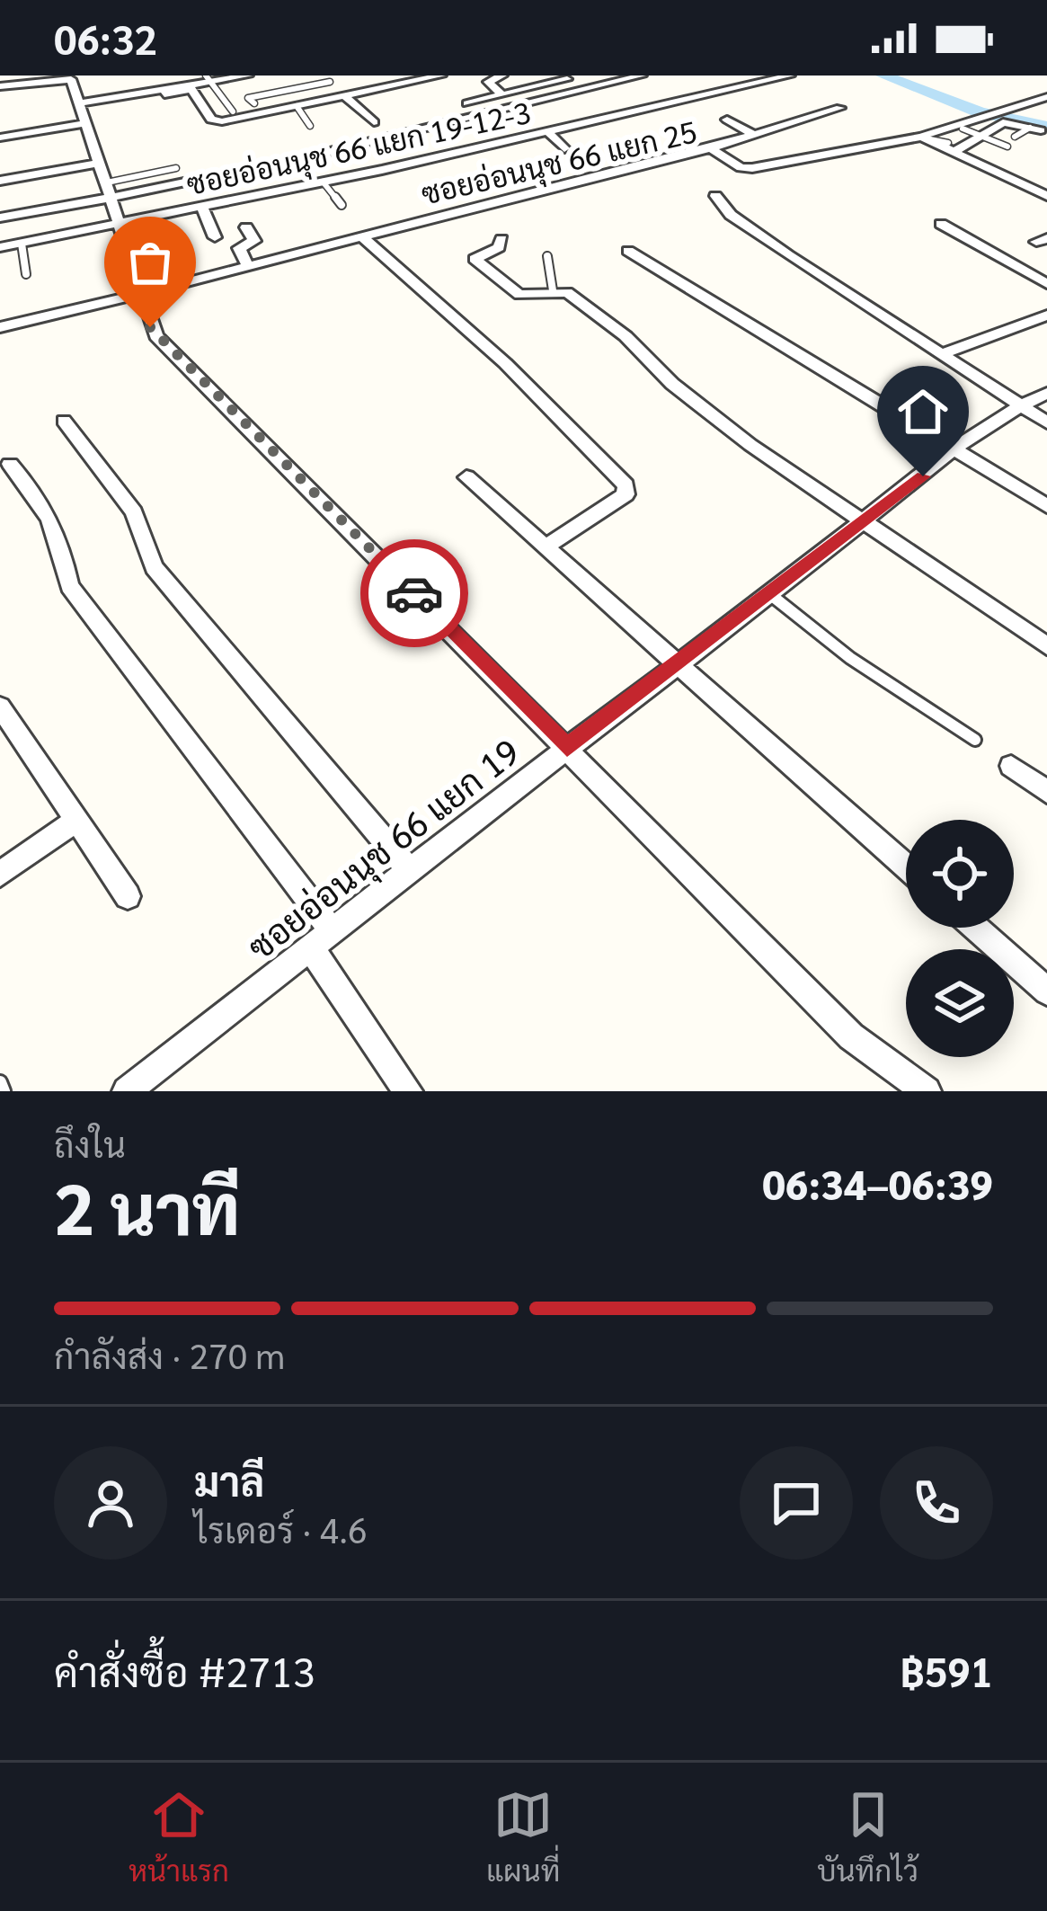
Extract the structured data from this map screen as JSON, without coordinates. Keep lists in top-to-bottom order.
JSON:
{
  "streets": {
    "street": ["ซอยอ่อนนุช 66 แยก 19-12-3", "ซอยอ่อนนุช 66 แยก 25", "ซอยอ่อนนุช 66 แยก 19"]
  },
  "page": {
    "status": "06:32",
    "heading": ["2 นาที", "ถึงใน", "06:34–06:39"],
    "panel": [
      "มาลี",
      "ไรเดอร์ · 4.6",
      "คำสั่งซื้อ #2713",
      "฿591"
    ],
    "bar": "กำลังส่ง · 270 m",
    "tabs": ["หน้าแรก", "แผนที่", "บันทึกไว้"]
  }
}
